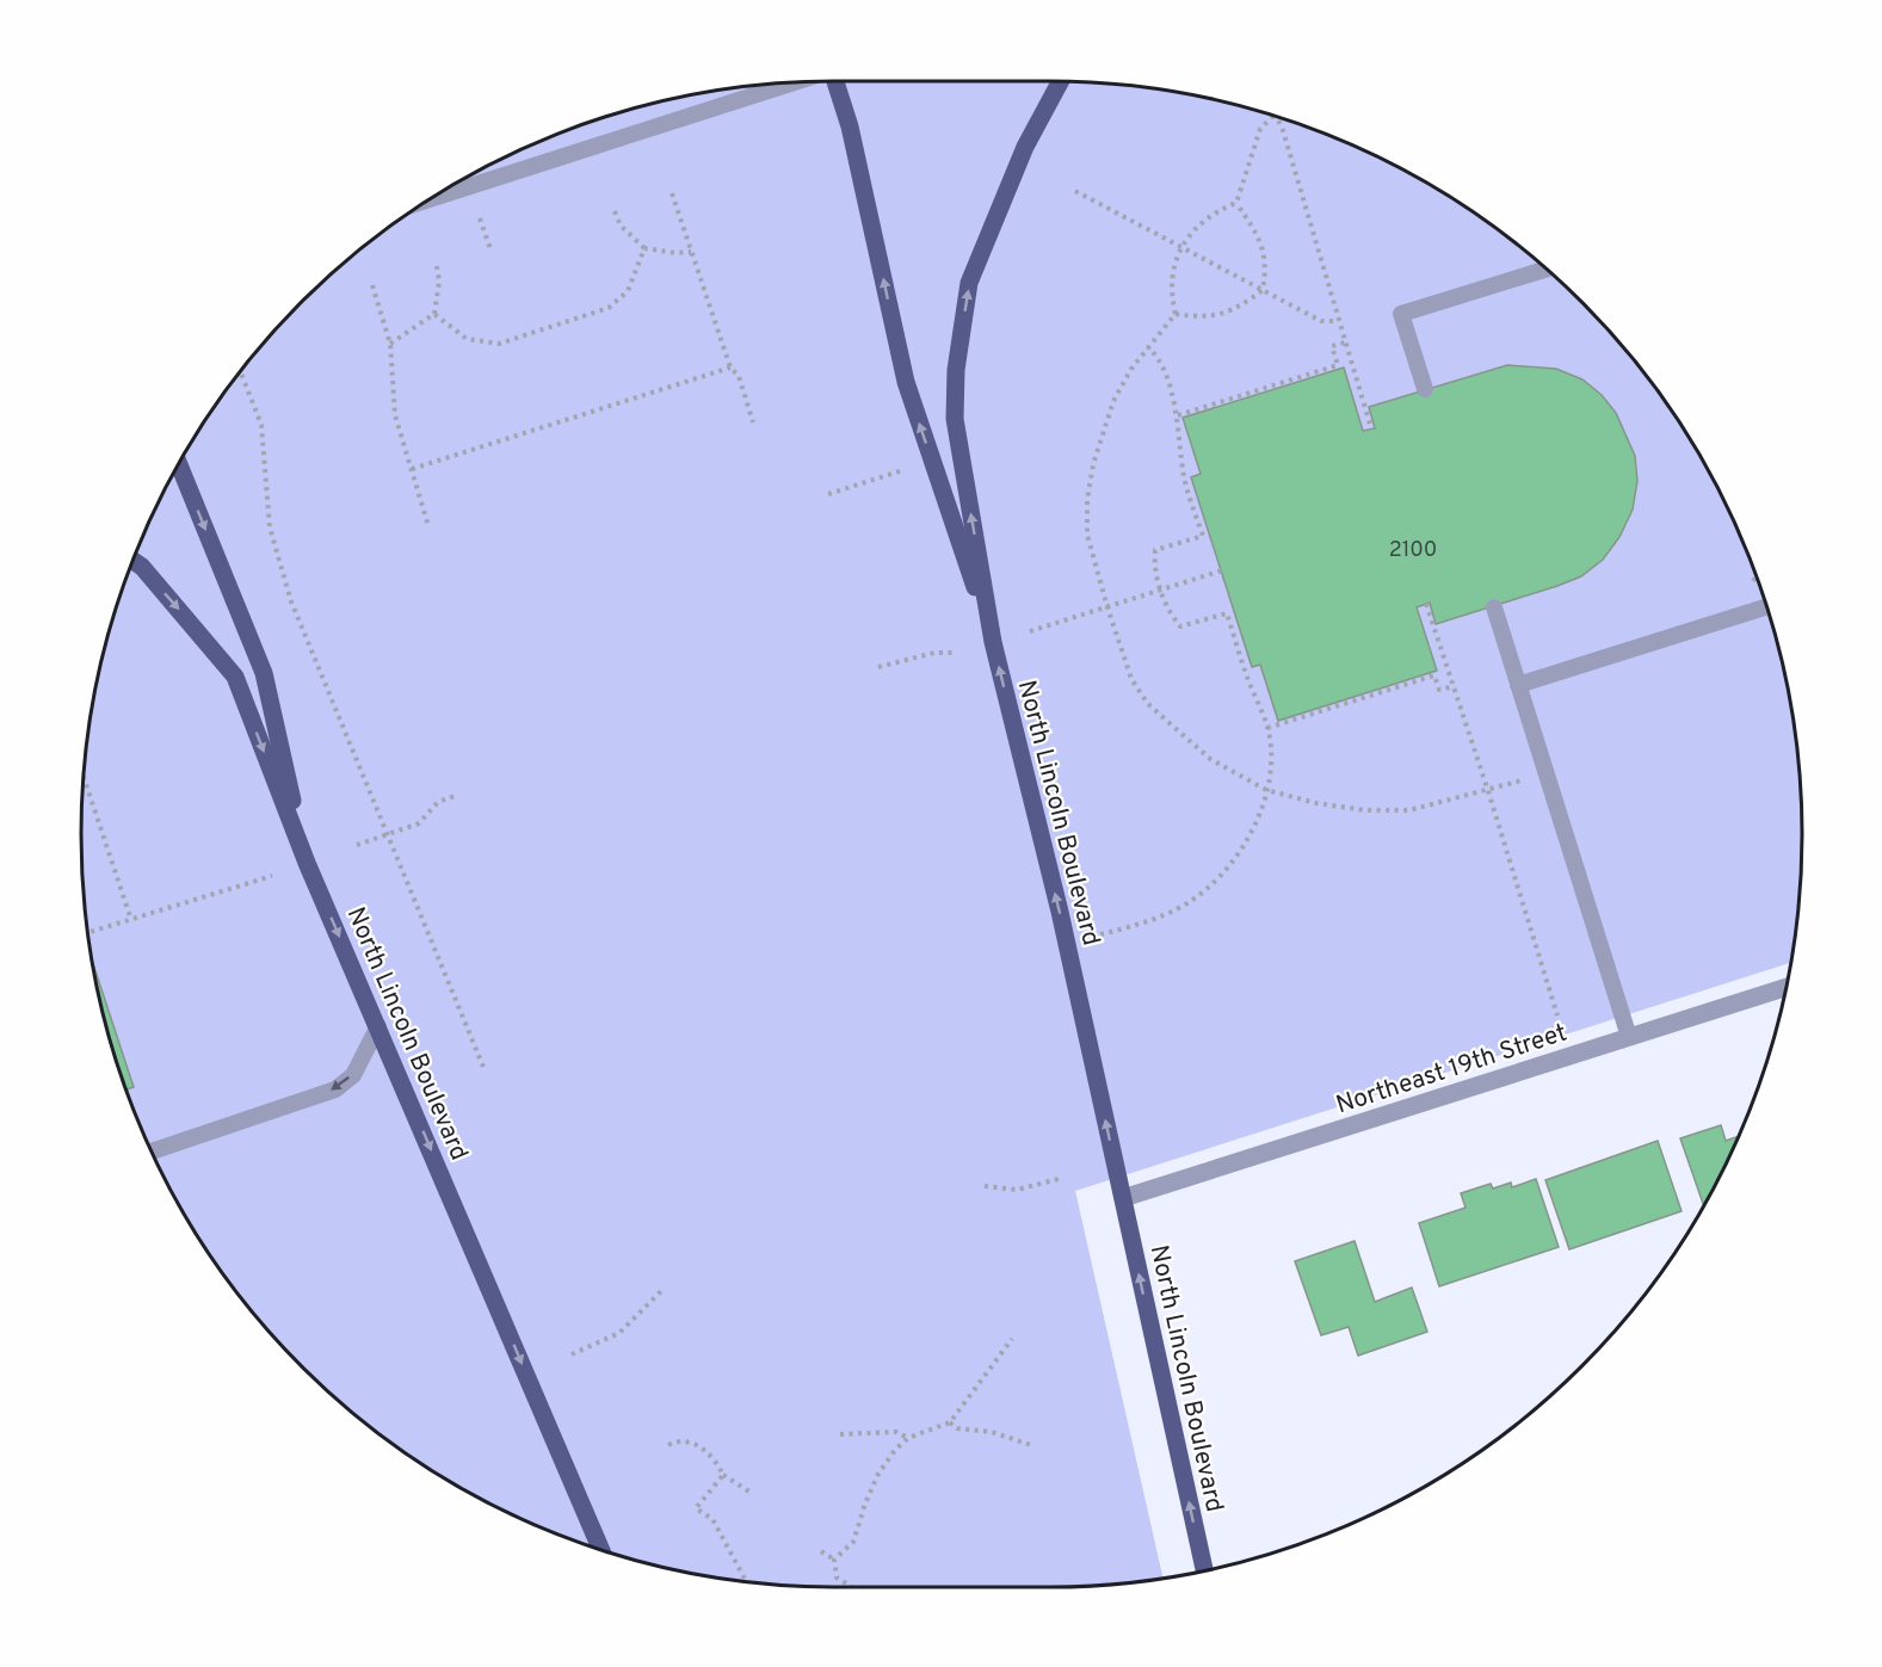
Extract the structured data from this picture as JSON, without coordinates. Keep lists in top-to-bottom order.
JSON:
{
  "streets": {
    "main road": ["North Lincoln Boulevard"],
    "street": ["Northeast 19th Street"]
  },
  "crossings": [
    ["North Lincoln Boulevard", "Northeast 19th Street"]
  ],
  "house_numbers": ["2100"]
}
